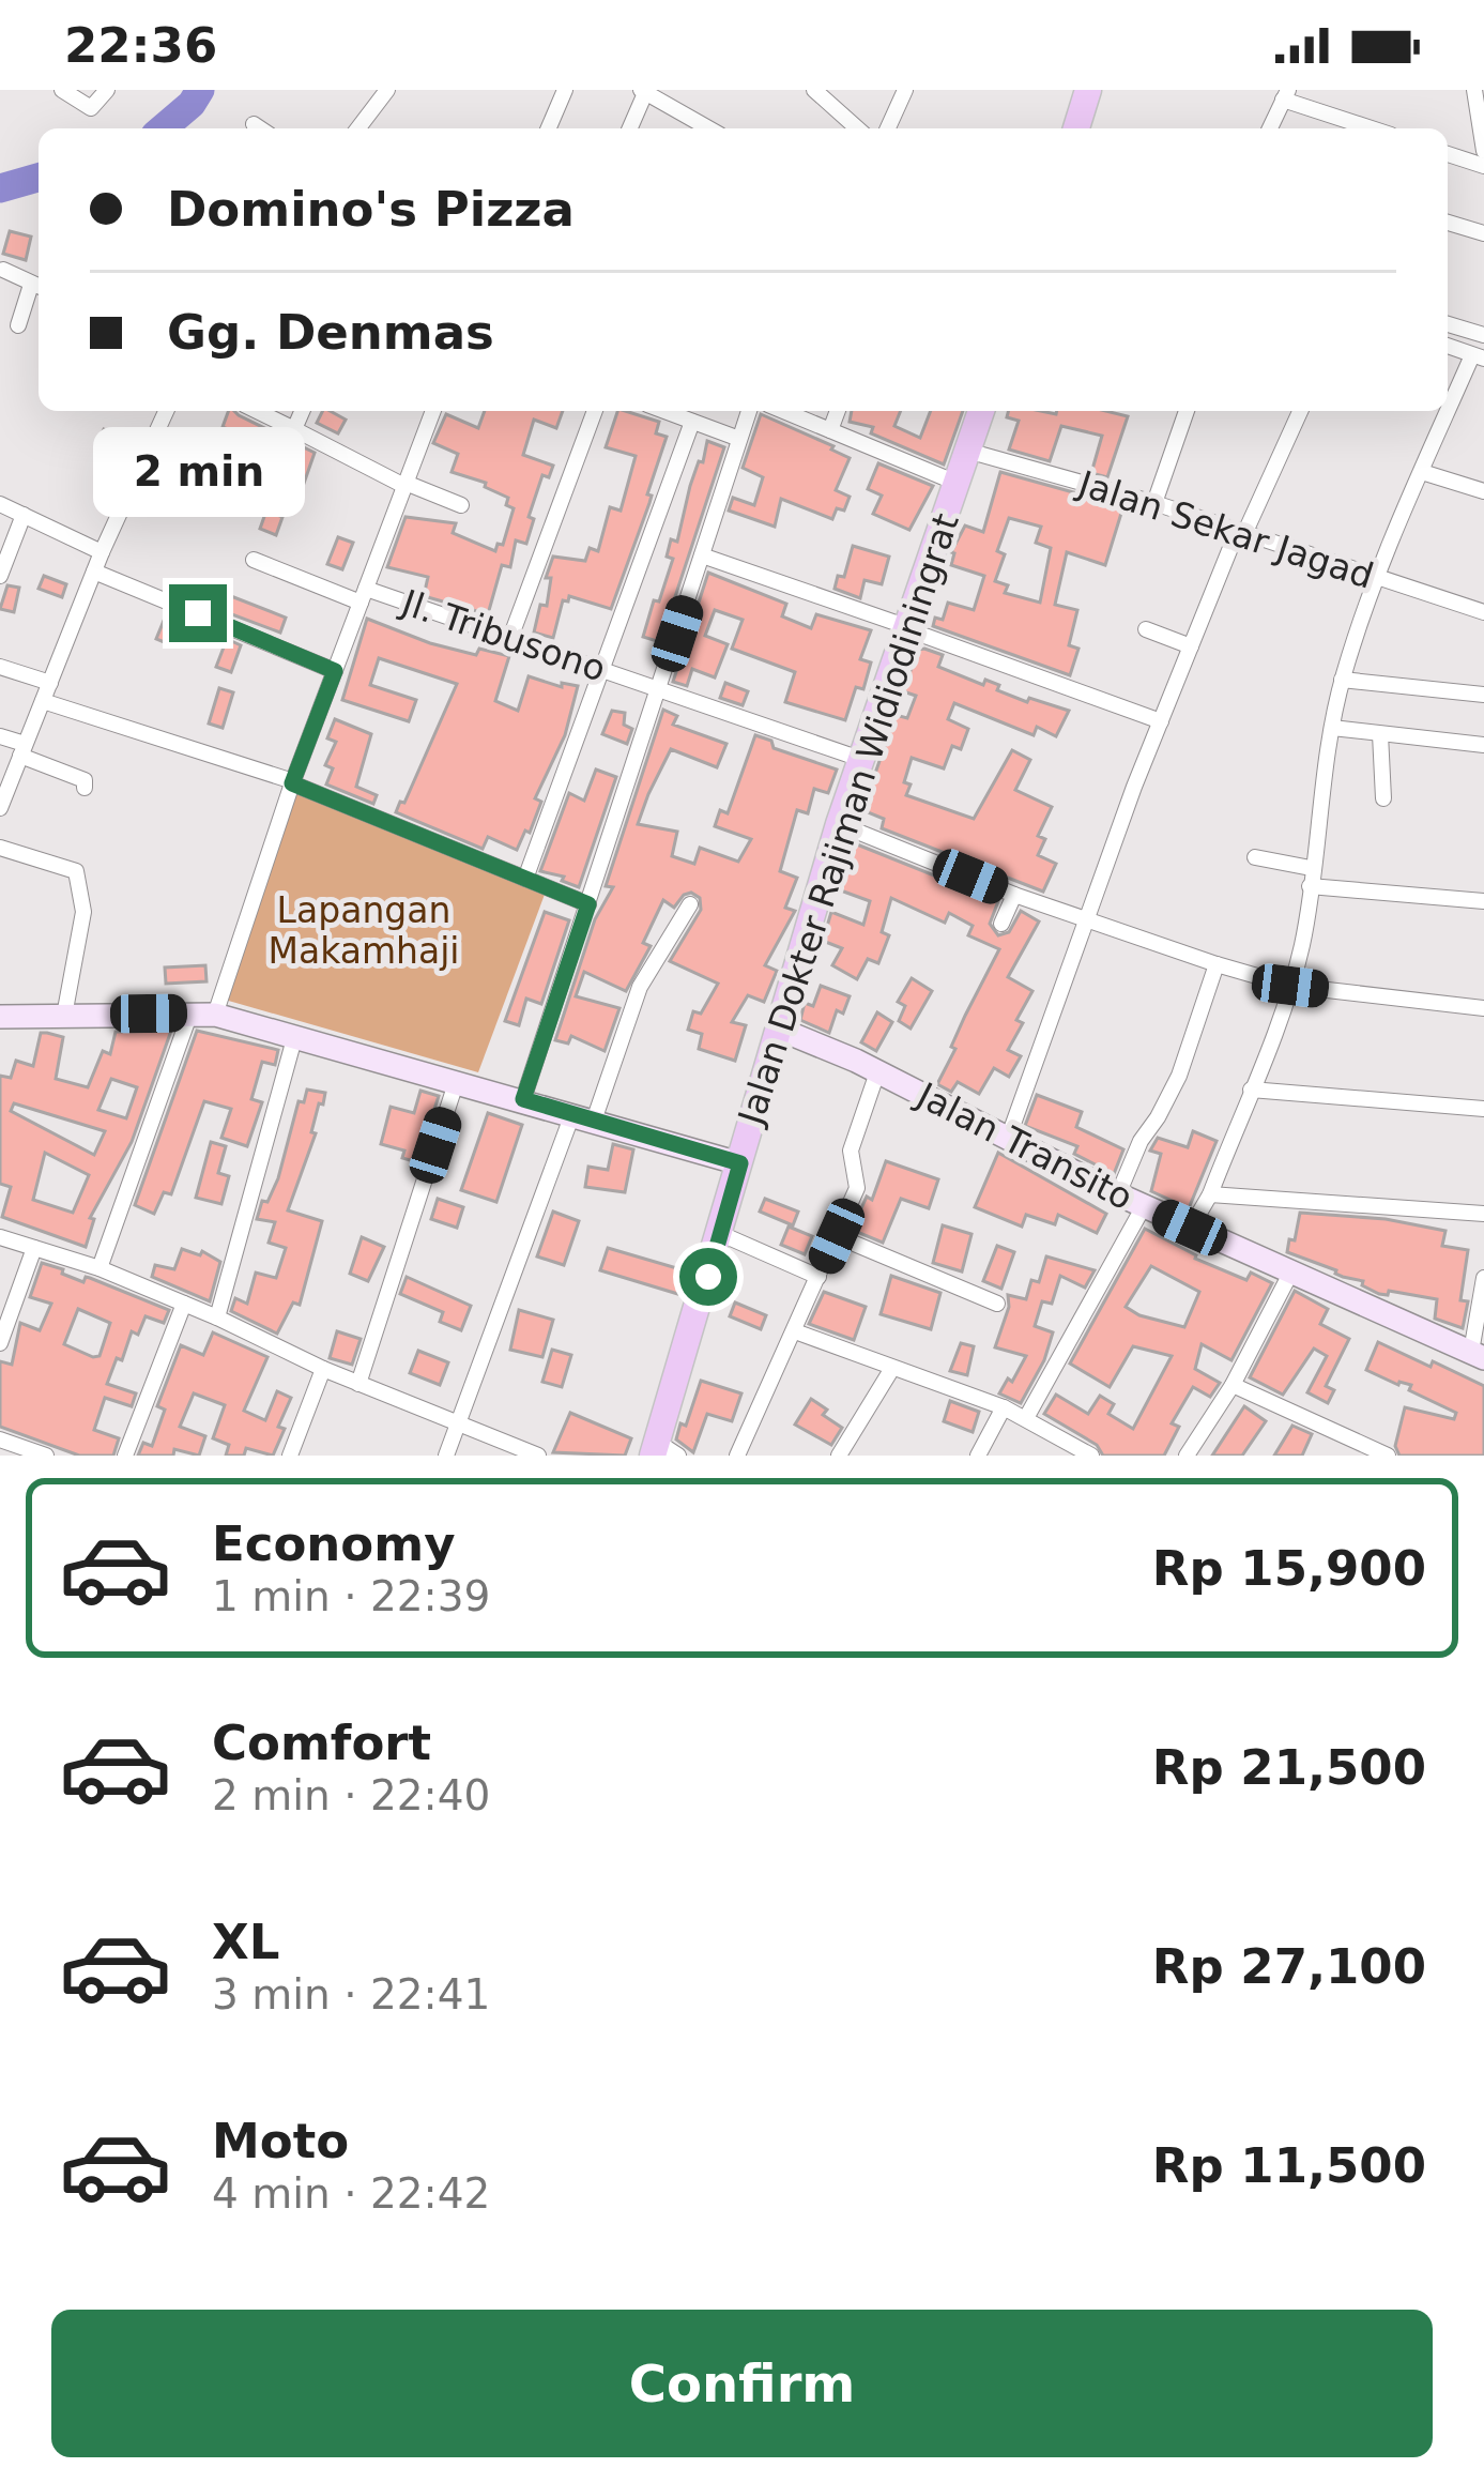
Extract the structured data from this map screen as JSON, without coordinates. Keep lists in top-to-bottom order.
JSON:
{
  "streets": {
    "main road": ["Jalan Dokter Rajiman Widiodiningrat", "Jalan Transito"],
    "street": ["Jalan Sekar Jagad", "Jl. Tribusono"]
  },
  "crossings": [
    ["Jalan Sekar Jagad", "Jalan Dokter Rajiman Widiodiningrat"],
    ["Jl. Tribusono", "Jalan Dokter Rajiman Widiodiningrat"],
    ["Jalan Dokter Rajiman Widiodiningrat", "Jalan Transito"]
  ],
  "parks": ["Lapangan Makamhaji"],
  "page": {
    "status": "22:36",
    "banner": ["Domino's Pizza", "Gg. Denmas"],
    "bubble": "2 min",
    "list": [
      {
        "name": "Economy",
        "note": "1 min · 22:39",
        "value": "Rp 15,900"
      },
      {
        "name": "Comfort",
        "note": "2 min · 22:40",
        "value": "Rp 21,500"
      },
      {
        "name": "XL",
        "note": "3 min · 22:41",
        "value": "Rp 27,100"
      },
      {
        "name": "Moto",
        "note": "4 min · 22:42",
        "value": "Rp 11,500"
      }
    ],
    "buttons": "Confirm"
  }
}
